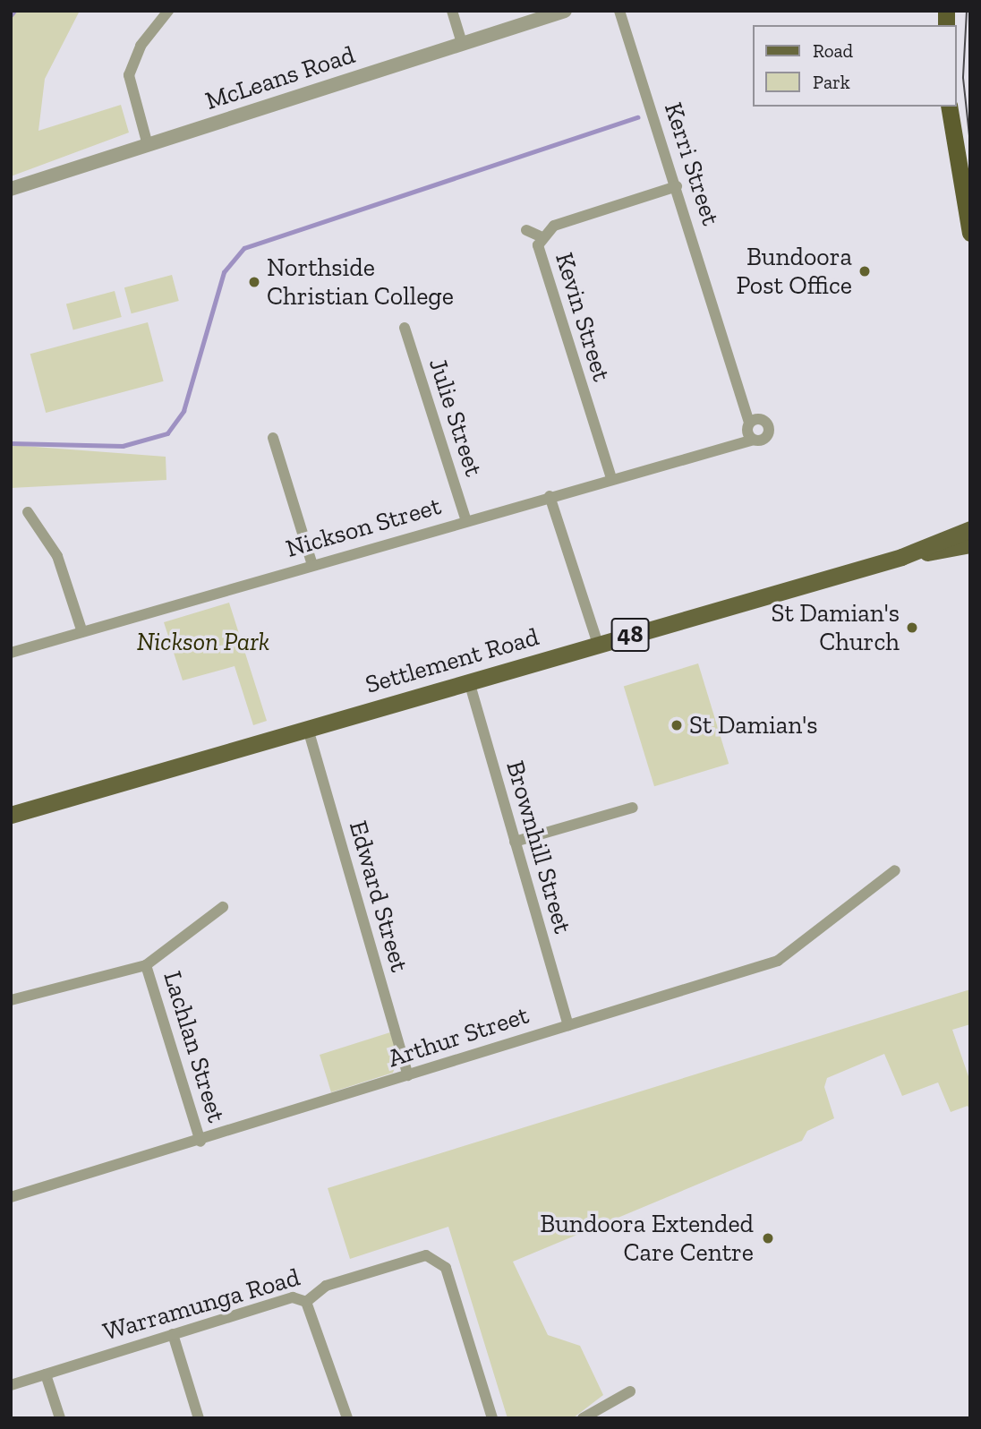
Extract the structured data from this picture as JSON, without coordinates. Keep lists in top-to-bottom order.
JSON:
{
  "streets": {
    "main road": ["48", "Settlement Road"],
    "street": [
      "McLeans Road",
      "Kerri Street",
      "Kevin Street",
      "Julie Street",
      "Nickson Street",
      "Brownhill Street",
      "Edward Street",
      "Arthur Street",
      "Lachlan Street",
      "Warramunga Road"
    ]
  },
  "crossings": [
    ["Kerri Street", "Kevin Street"],
    ["Kerri Street", "Nickson Street"],
    ["Kevin Street", "Nickson Street"],
    ["Julie Street", "Nickson Street"],
    ["Settlement Road", "Brownhill Street"],
    ["Settlement Road", "Edward Street"],
    ["Brownhill Street", "Arthur Street"],
    ["Edward Street", "Arthur Street"],
    ["Arthur Street", "Lachlan Street"]
  ],
  "parks": ["Nickson Park"],
  "places": [
    "Bundoora Post Office",
    "Northside Christian College",
    "St Damian's Church",
    "St Damian's",
    "Bundoora Extended Care Centre"
  ],
  "legend": ["Road", "Park"]
}
